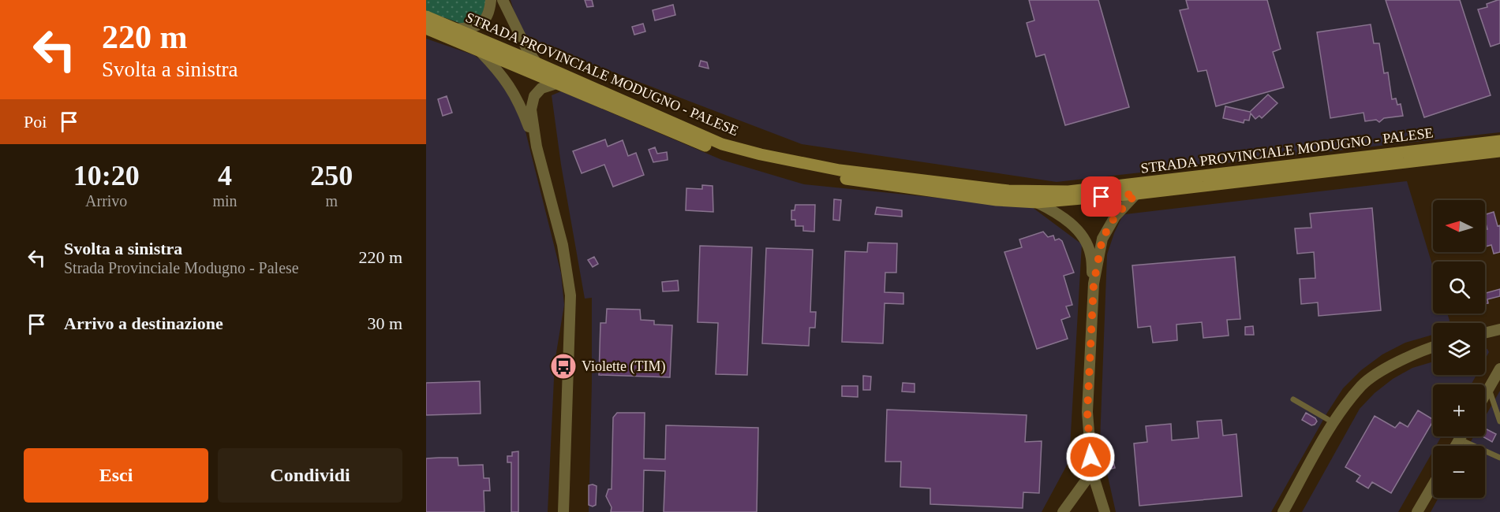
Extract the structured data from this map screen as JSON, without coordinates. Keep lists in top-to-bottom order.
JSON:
{
  "streets": {
    "main road": ["STRADA PROVINCIALE MODUGNO - PALESE"]
  },
  "places": {
    "bus stop": ["Violette (TIM)"]
  },
  "north": "left",
  "page": {
    "turn": ["220 m", "Svolta a sinistra"],
    "then": "Poi",
    "eta": [
      "10:20",
      "Arrivo",
      "4",
      "min",
      "250",
      "m"
    ],
    "map_buttons": ["+", "−"],
    "list": [
      {
        "name": "Svolta a sinistra",
        "note": "Strada Provinciale Modugno - Palese",
        "value": "220 m"
      },
      {
        "name": "Arrivo a destinazione",
        "value": "30 m"
      }
    ],
    "buttons": ["Esci", "Condividi"]
  }
}
